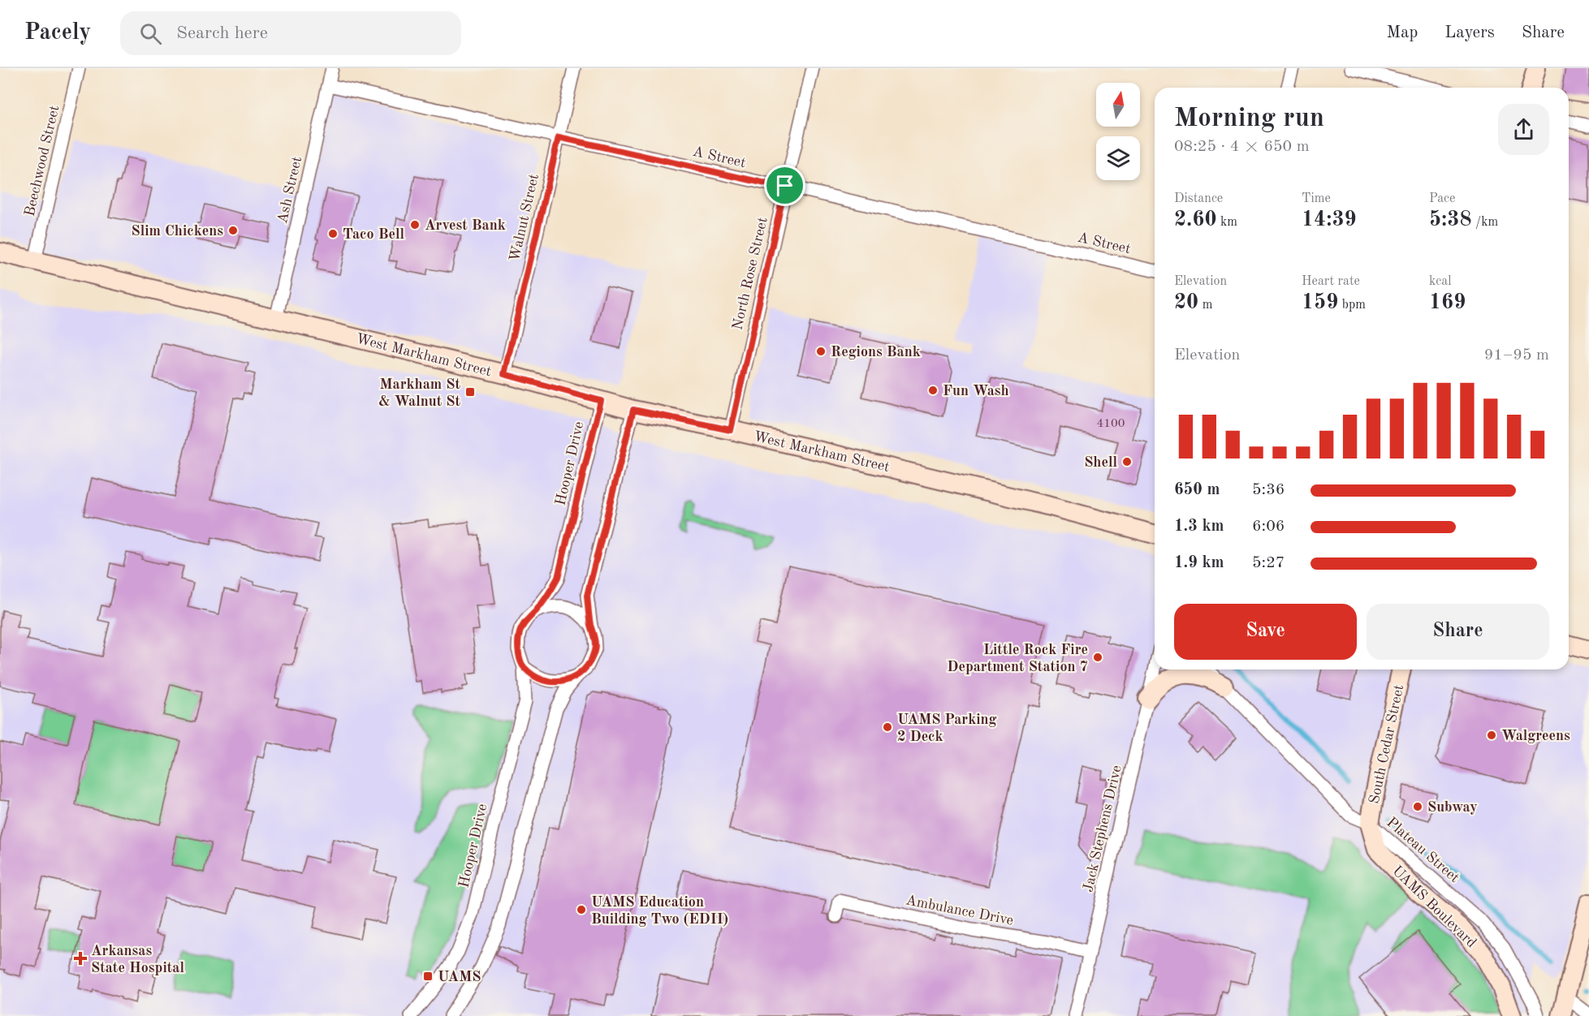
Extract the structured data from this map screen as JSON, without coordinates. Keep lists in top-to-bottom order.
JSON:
{
  "streets": {
    "main road": ["West Markham Street", "South Cedar Street", "UAMS Boulevard"],
    "street": [
      "A Street",
      "Beechwood Street",
      "Ash Street",
      "Walnut Street",
      "North Rose Street",
      "Hooper Drive",
      "Jack Stephens Drive",
      "Plateau Street",
      "Ambulance Drive"
    ]
  },
  "crossings": [
    ["A Street", "Ash Street"],
    ["A Street", "Walnut Street"],
    ["A Street", "North Rose Street"],
    ["Beechwood Street", "West Markham Street"],
    ["Ash Street", "West Markham Street"],
    ["Walnut Street", "West Markham Street"],
    ["North Rose Street", "West Markham Street"],
    ["West Markham Street", "Hooper Drive"],
    ["South Cedar Street", "Plateau Street"],
    ["South Cedar Street", "UAMS Boulevard"],
    ["Jack Stephens Drive", "Ambulance Drive"],
    ["Plateau Street", "UAMS Boulevard"]
  ],
  "places": {
    "other": [
      "Arvest Bank",
      "Slim Chickens",
      "Taco Bell",
      "Regions Bank",
      "Fun Wash",
      "Shell",
      "Little Rock Fire Department Station 7",
      "UAMS Parking 2 Deck",
      "Walgreens",
      "Subway",
      "UAMS Education Building Two (EDII)"
    ],
    "transit": ["Markham St & Walnut St", "UAMS"],
    "health": ["Arkansas State Hospital"]
  },
  "house_numbers": ["4100"],
  "north": "top",
  "page": {
    "header": "Pacely",
    "search": "Search here",
    "nav": ["Map", "Layers", "Share"],
    "heading": ["Morning run", "08:25 · 4 × 650 m"],
    "stats": [
      ["Distance", "2.60 km"],
      ["Time", "14:39"],
      ["Pace", "5:38 /km"],
      ["Elevation", "20 m"],
      ["Heart rate", "159 bpm"],
      ["kcal", "169"]
    ],
    "chart": ["Elevation", "91–95 m"],
    "list": [
      {
        "name": "650 m",
        "note": "5:36"
      },
      {
        "name": "1.3 km",
        "note": "6:06"
      },
      {
        "name": "1.9 km",
        "note": "5:27"
      }
    ],
    "buttons": ["Save", "Share"]
  }
}
